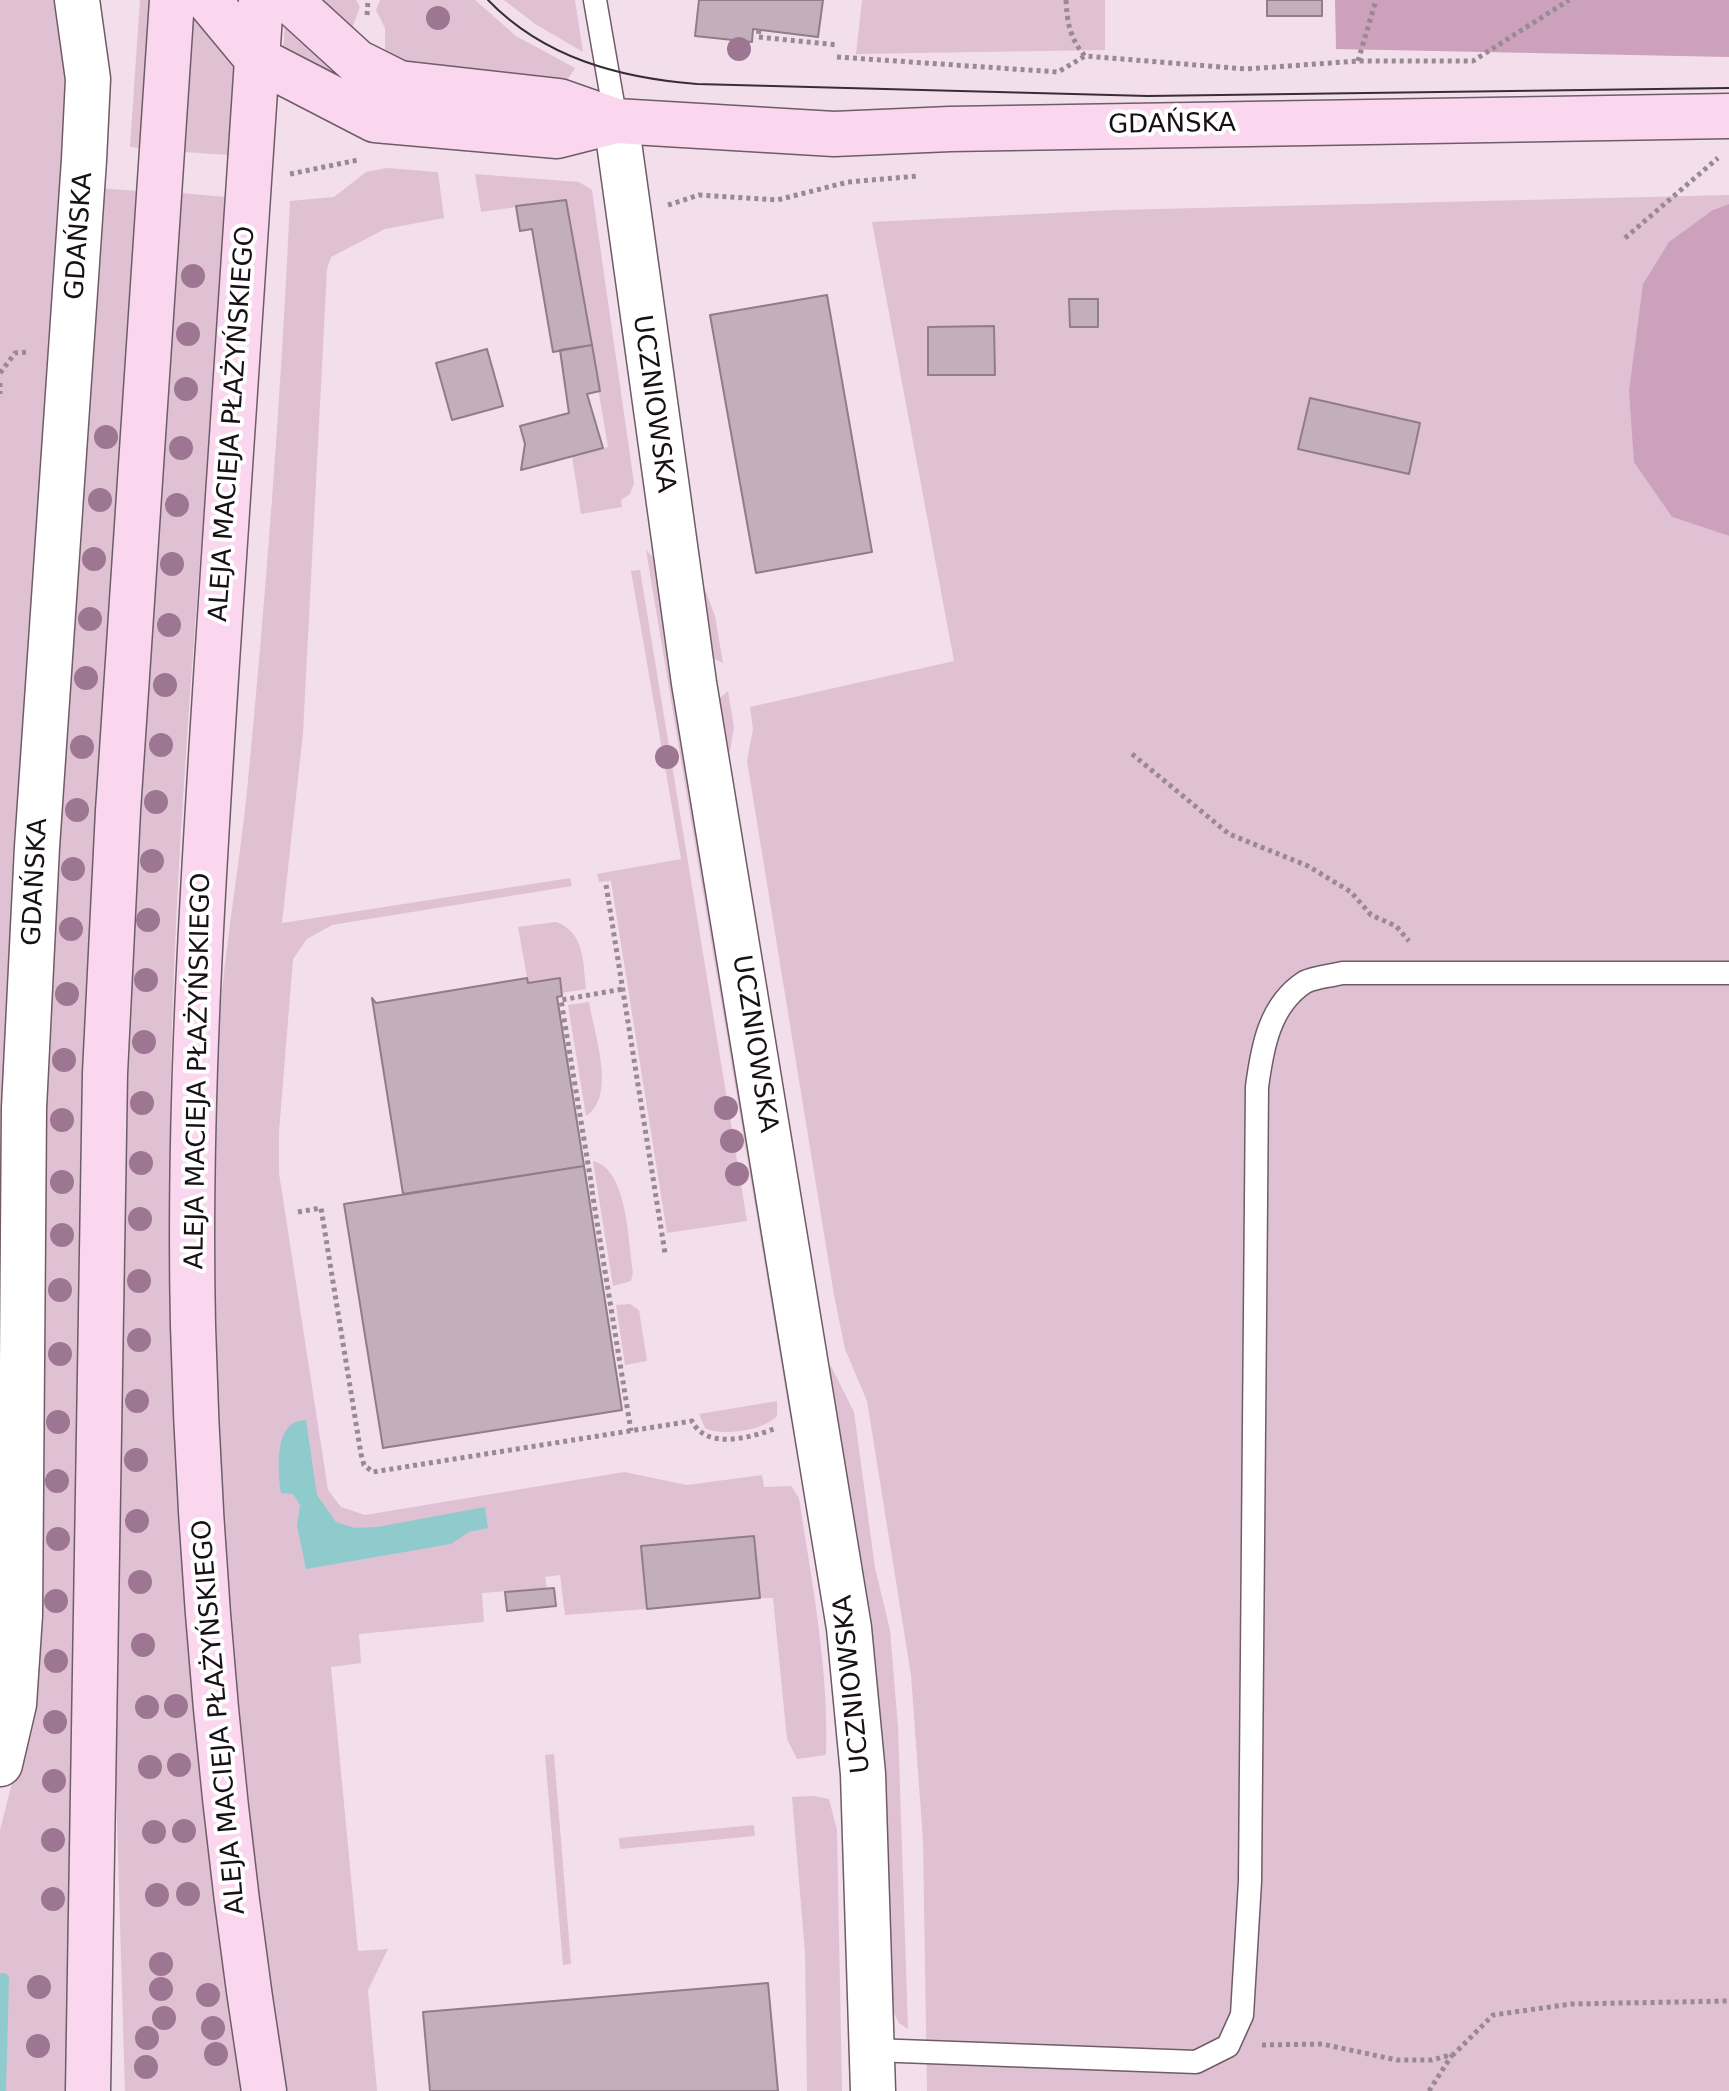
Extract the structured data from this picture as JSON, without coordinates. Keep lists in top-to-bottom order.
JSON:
{
  "streets": {
    "main road": ["GDAŃSKA", "ALEJA MACIEJA PŁAŻYŃSKIEGO"],
    "street": ["UCZNIOWSKA"]
  },
  "crossings": [
    ["GDAŃSKA", "UCZNIOWSKA"],
    ["GDAŃSKA", "ALEJA MACIEJA PŁAŻYŃSKIEGO"]
  ]
}
